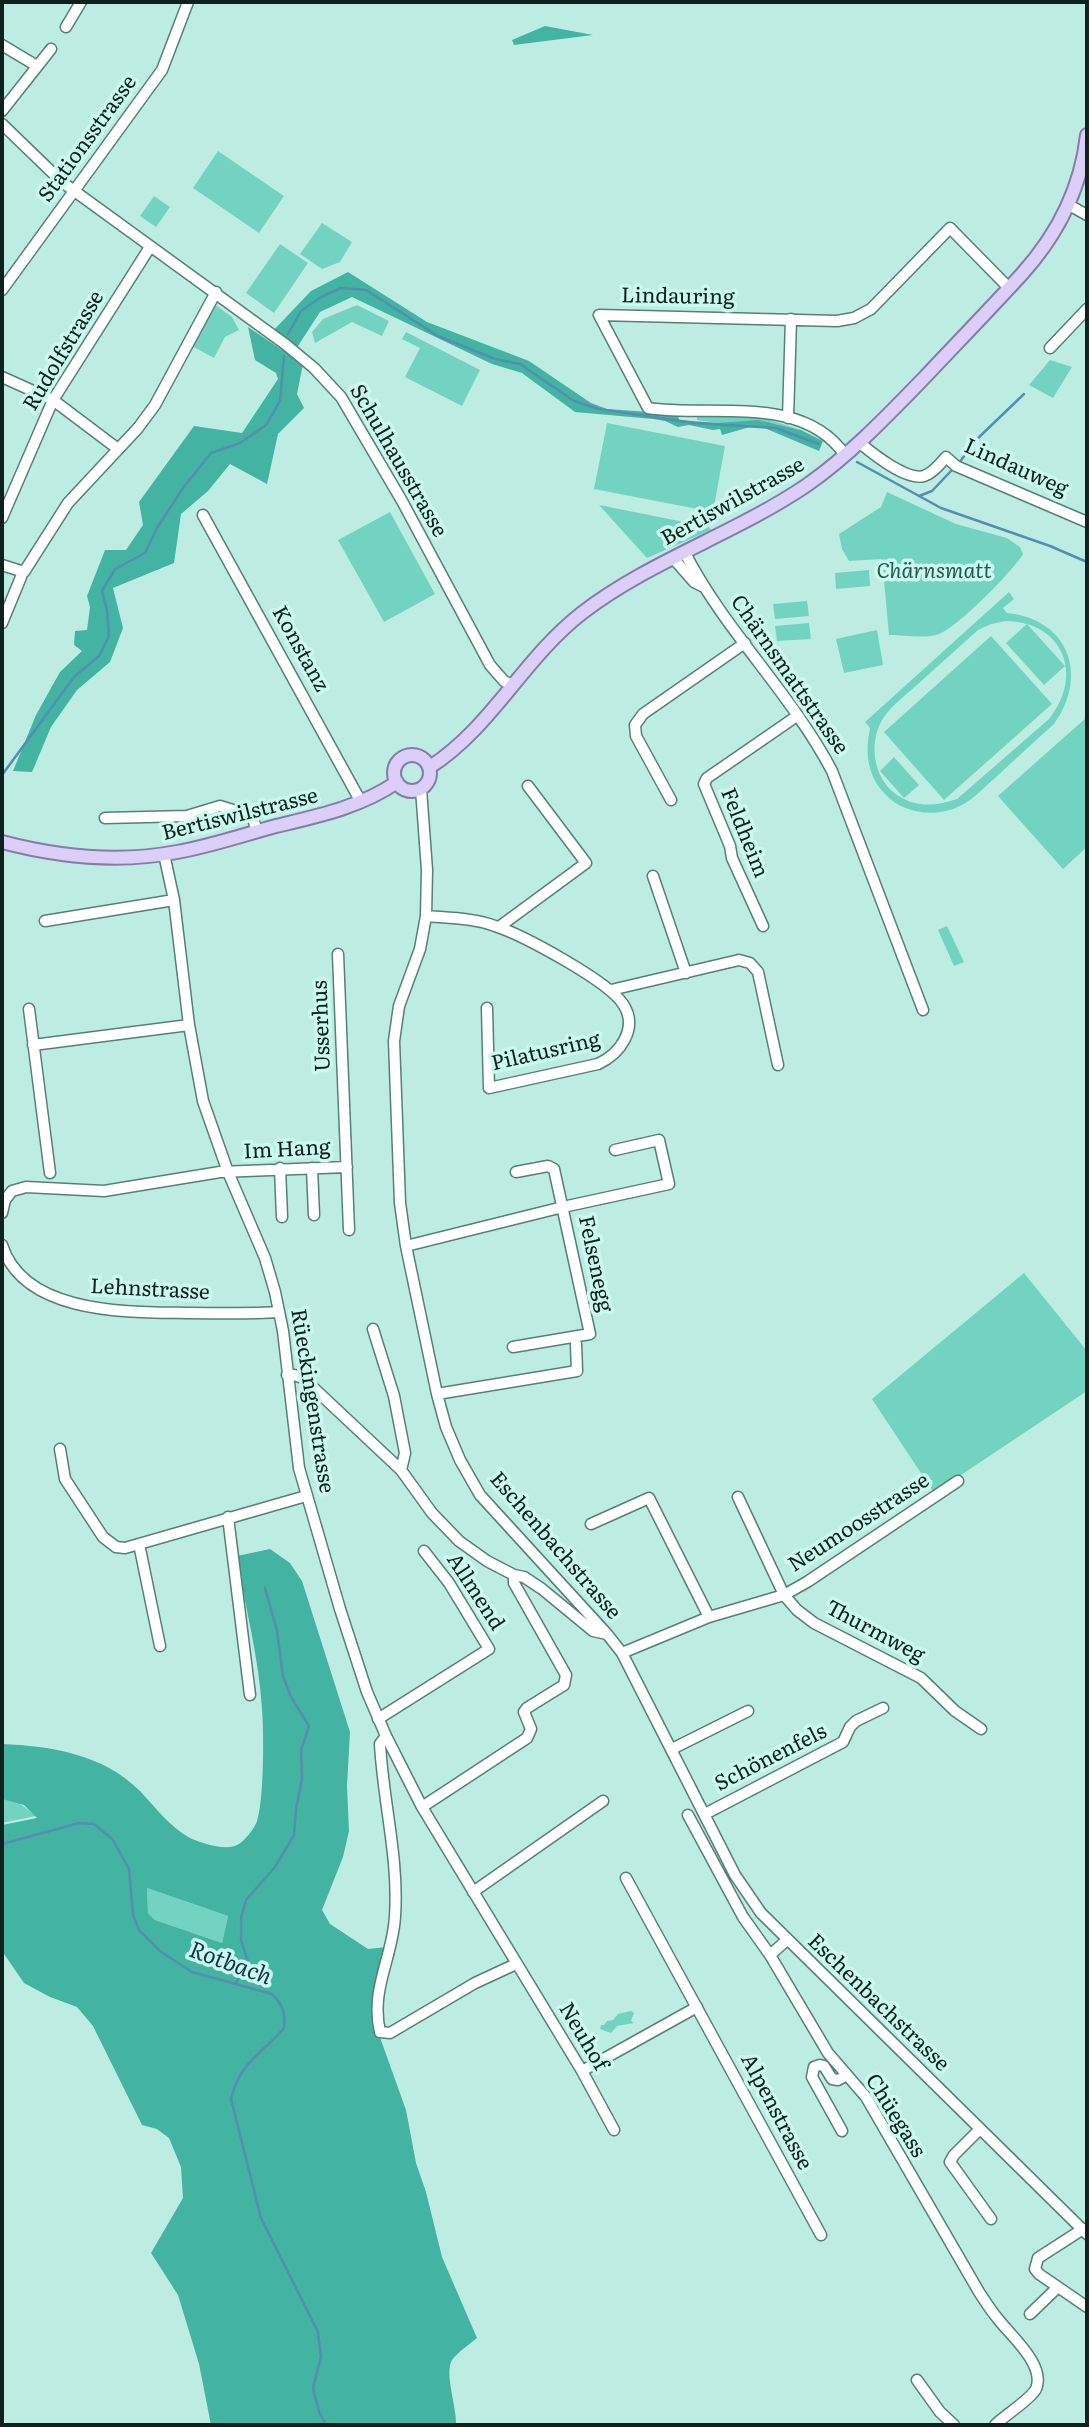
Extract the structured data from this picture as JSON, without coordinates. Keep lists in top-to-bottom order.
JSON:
{
  "streets": {
    "main road": ["Bertiswilstrasse"],
    "street": [
      "Stationsstrasse",
      "Lindauring",
      "Rudolfstrasse",
      "Schulhausstrasse",
      "Lindauweg",
      "Konstanz",
      "Chärnsmattstrasse",
      "Feldheim",
      "Usserhus",
      "Pilatusring",
      "Im Hang",
      "Felsenegg",
      "Lehnstrasse",
      "Rüeckingenstrasse",
      "Neumoosstrasse",
      "Eschenbachstrasse",
      "Allmend",
      "Thurmweg",
      "Schönenfels",
      "Neuhof",
      "Alpenstrasse",
      "Chüegass"
    ]
  },
  "crossings": [
    ["Stationsstrasse", "Schulhausstrasse"],
    ["Lindauring", "Bertiswilstrasse"],
    ["Rudolfstrasse", "Schulhausstrasse"],
    ["Schulhausstrasse", "Bertiswilstrasse"],
    ["Lindauweg", "Bertiswilstrasse"],
    ["Bertiswilstrasse", "Konstanz"],
    ["Bertiswilstrasse", "Chärnsmattstrasse"],
    ["Bertiswilstrasse", "Rüeckingenstrasse"],
    ["Bertiswilstrasse", "Eschenbachstrasse"],
    ["Chärnsmattstrasse", "Feldheim"],
    ["Usserhus", "Im Hang"],
    ["Pilatusring", "Eschenbachstrasse"],
    ["Im Hang", "Rüeckingenstrasse"],
    ["Felsenegg", "Eschenbachstrasse"],
    ["Lehnstrasse", "Rüeckingenstrasse"],
    ["Rüeckingenstrasse", "Allmend"],
    ["Rüeckingenstrasse", "Neuhof"],
    ["Neumoosstrasse", "Eschenbachstrasse"],
    ["Neumoosstrasse", "Thurmweg"],
    ["Eschenbachstrasse", "Schönenfels"]
  ],
  "water": ["Rotbach"],
  "parks": ["Chärnsmatt"]
}
